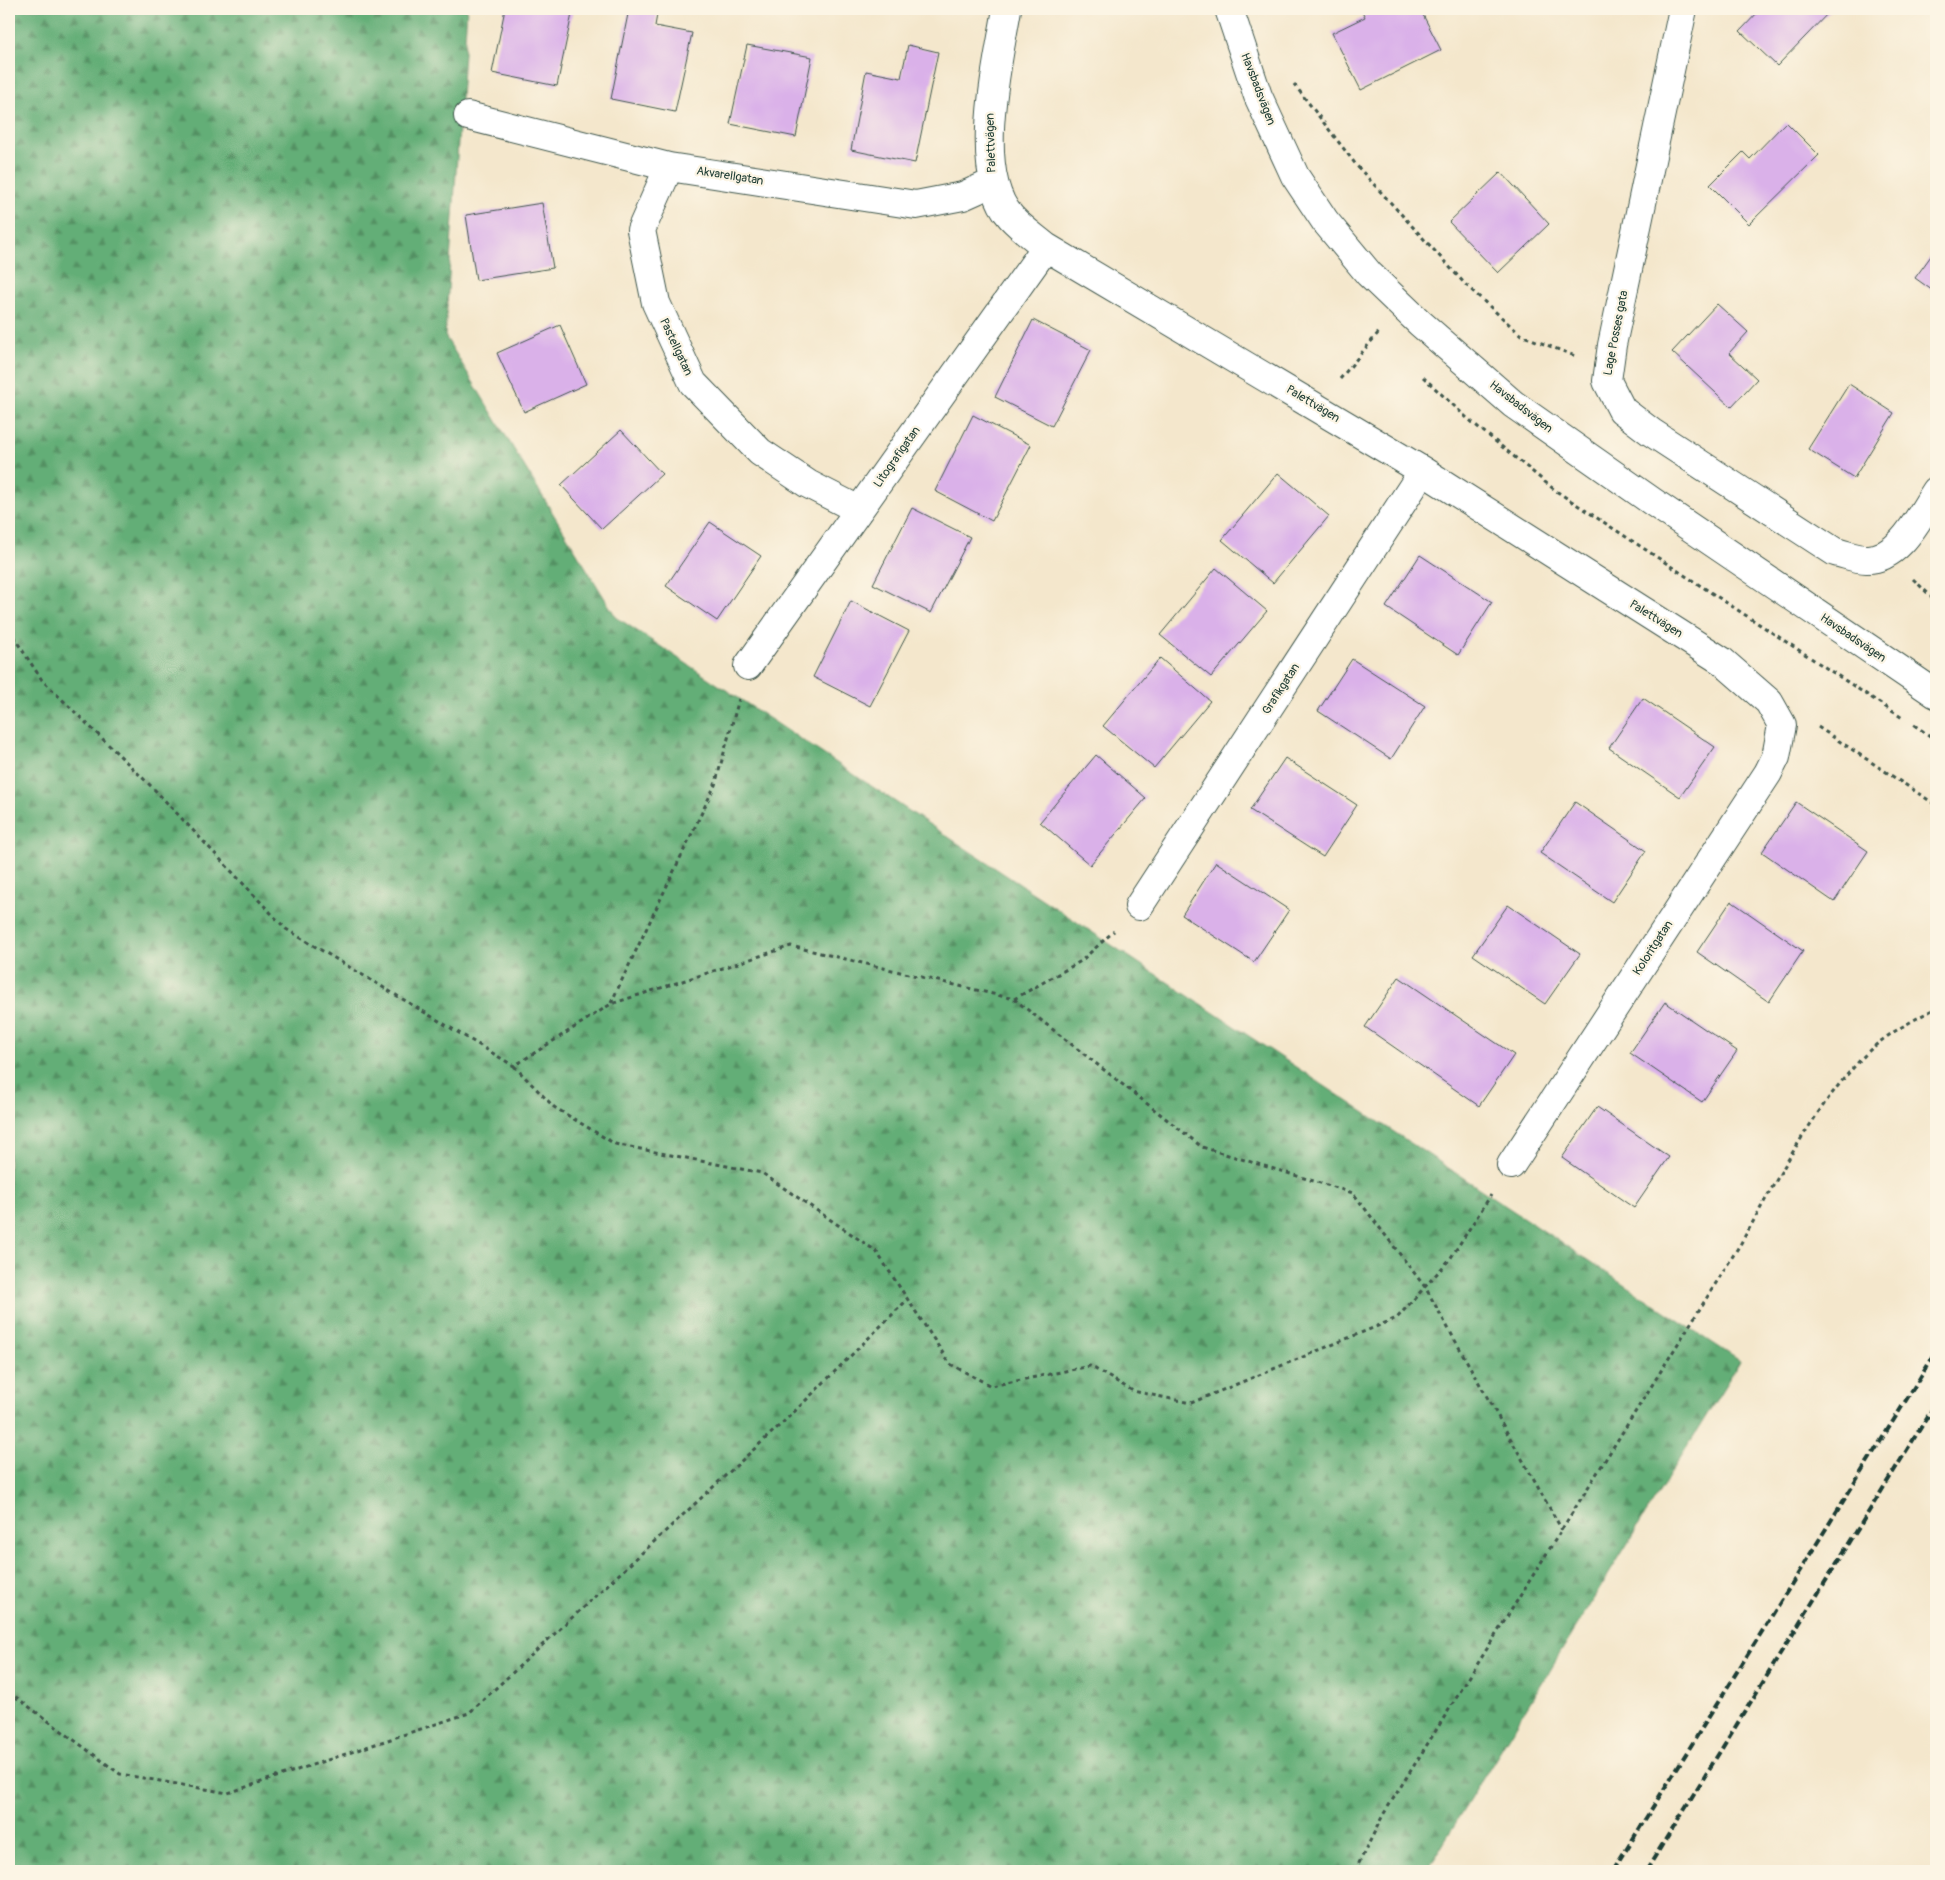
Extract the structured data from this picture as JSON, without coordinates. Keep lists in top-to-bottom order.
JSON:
{
  "streets": {
    "street": [
      "Havsbadsvägen",
      "Palettvägen",
      "Akvarellgatan",
      "Lage Posses gata",
      "Pastellgatan",
      "Litografigatan",
      "Grafikgatan",
      "Koloritgatan"
    ]
  },
  "crossings": [
    ["Palettvägen", "Akvarellgatan"],
    ["Palettvägen", "Litografigatan"],
    ["Palettvägen", "Grafikgatan"],
    ["Palettvägen", "Koloritgatan"],
    ["Akvarellgatan", "Pastellgatan"],
    ["Pastellgatan", "Litografigatan"]
  ]
}
